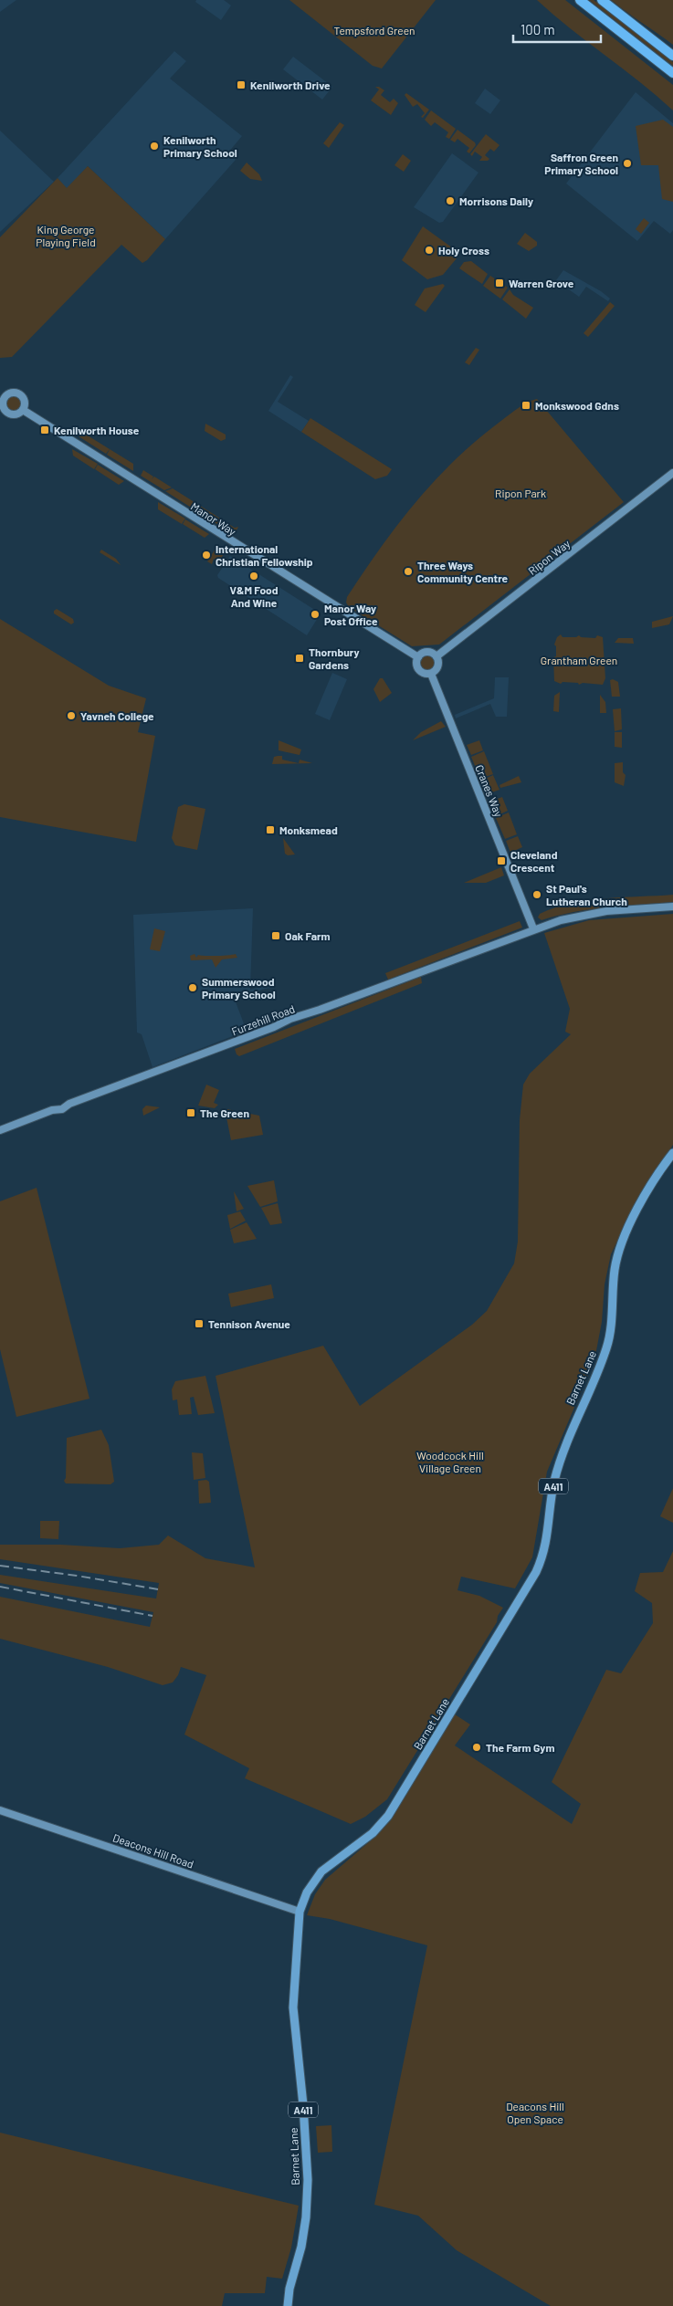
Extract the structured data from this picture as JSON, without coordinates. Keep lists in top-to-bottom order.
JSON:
{
  "streets": {
    "main road": ["Barnet Lane", "A411"],
    "street": [
      "Manor Way",
      "Ripon Way",
      "Cranes Way",
      "Furzehill Road",
      "Deacons Hill Road"
    ]
  },
  "crossings": [
    ["Manor Way", "Ripon Way"],
    ["Manor Way", "Cranes Way"],
    ["Ripon Way", "Cranes Way"],
    ["Cranes Way", "Furzehill Road"],
    ["Barnet Lane", "Deacons Hill Road"]
  ],
  "parks": [
    "Tempsford Green",
    "King George Playing Field",
    "Ripon Park",
    "Grantham Green",
    "Woodcock Hill Village Green",
    "Deacons Hill Open Space"
  ],
  "places": {
    "transit": [
      "Kenilworth Drive",
      "Warren Grove",
      "Monkswood Gdns",
      "Kenilworth House",
      "Thornbury Gardens",
      "Monksmead",
      "Cleveland Crescent",
      "Oak Farm",
      "The Green",
      "Tennison Avenue"
    ],
    "other": [
      "Kenilworth Primary School",
      "Saffron Green Primary School",
      "Morrisons Daily",
      "Holy Cross",
      "International Christian Fellowship",
      "Three Ways Community Centre",
      "V&M Food And Wine",
      "Manor Way Post Office",
      "Yavneh College",
      "St Paul's Lutheran Church",
      "Summerswood Primary School",
      "The Farm Gym"
    ]
  },
  "scale_bar": "100 m"
}
